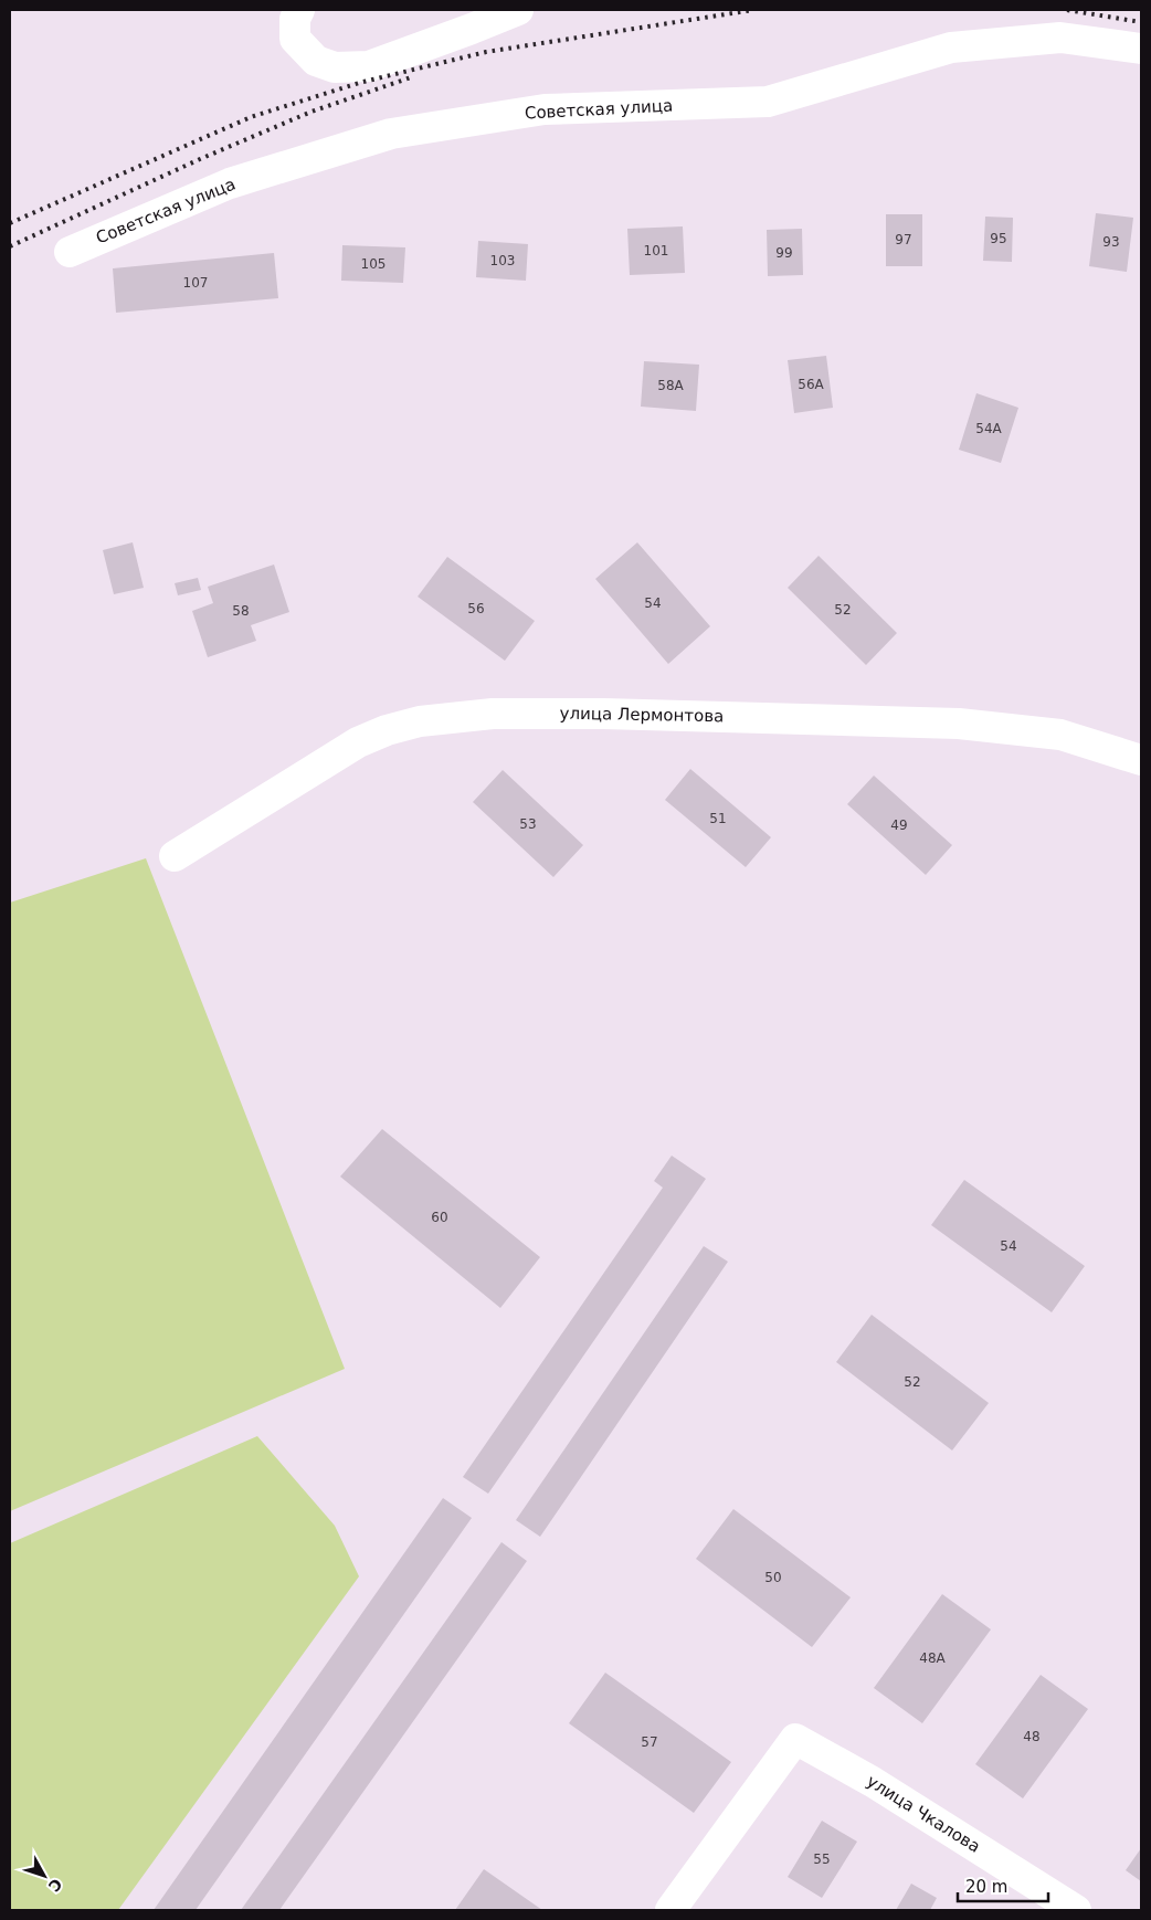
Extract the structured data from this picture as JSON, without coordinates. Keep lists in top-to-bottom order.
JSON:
{
  "streets": {
    "street": ["Советская улица", "улица Лермонтова", "улица Чкалова"]
  },
  "house_numbers": [
    "95",
    "97",
    "93",
    "101",
    "99",
    "103",
    "105",
    "107",
    "56А",
    "58А",
    "54А",
    "54",
    "56",
    "52",
    "58",
    "51",
    "53",
    "49",
    "60",
    "54",
    "52",
    "50",
    "48А",
    "48",
    "57",
    "55"
  ],
  "scale_bar": "20 m",
  "north": "bottom right"
}
